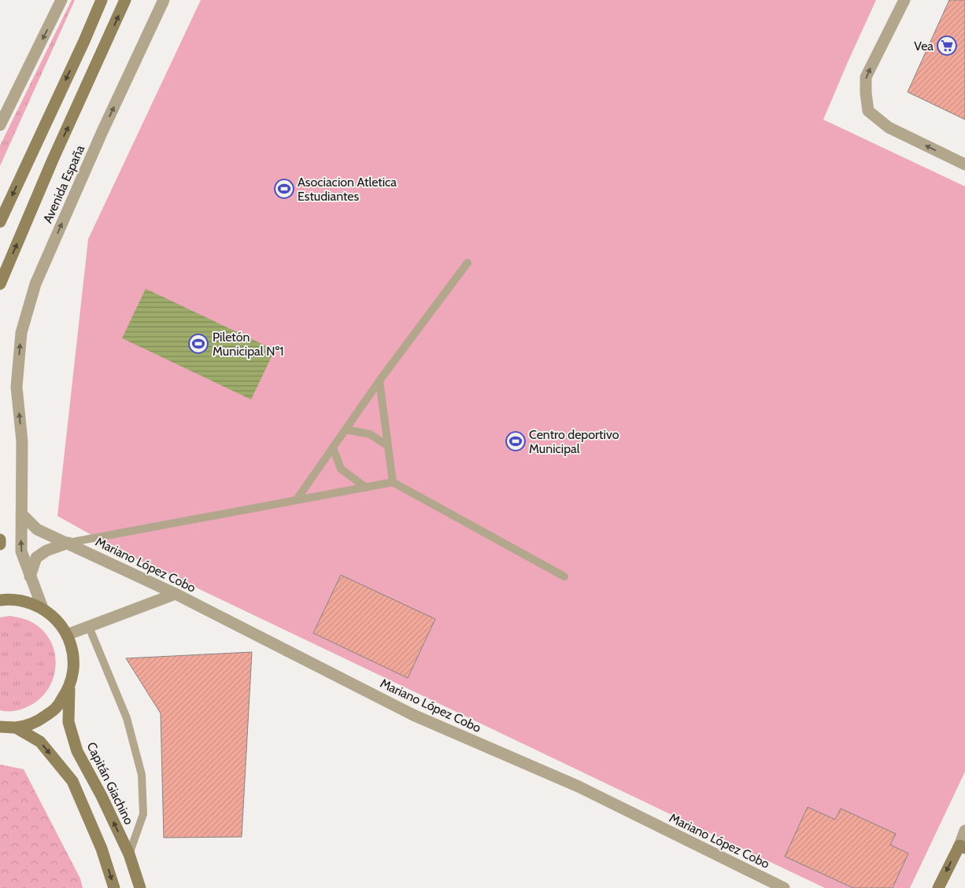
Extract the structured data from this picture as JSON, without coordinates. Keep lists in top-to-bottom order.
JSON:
{
  "streets": {
    "main road": ["Avenida España", "Capitán Giachino"],
    "street": ["Mariano López Cobo"]
  },
  "crossings": [
    ["Avenida España", "Mariano López Cobo"]
  ],
  "one_way": ["Avenida España"],
  "places": {
    "supermarket": ["Vea"],
    "sports": ["Asociacion Atletica Estudiantes", "Piletón Municipal Nº1", "Centro deportivo Municipal"]
  }
}
